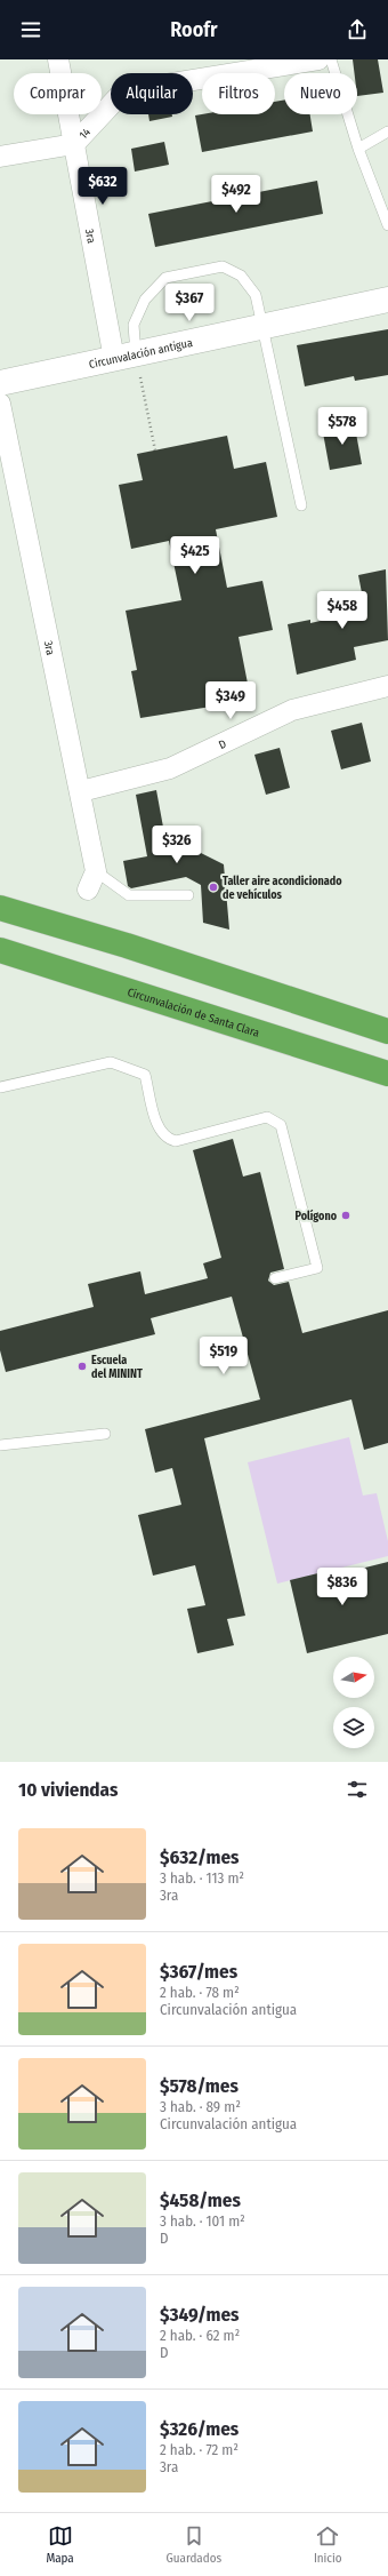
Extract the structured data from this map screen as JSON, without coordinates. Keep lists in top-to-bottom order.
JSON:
{
  "streets": {
    "highway": ["Circunvalación de Santa Clara"],
    "street": [
      "14",
      "3ra",
      "Circunvalación antigua",
      "D"
    ]
  },
  "crossings": [
    ["14", "3ra"],
    ["3ra", "Circunvalación antigua"],
    ["3ra", "D"]
  ],
  "places": ["Taller aire acondicionado de vehículos", "Polígono", "Escuela del MININT"],
  "north": "right",
  "page": {
    "header": "Roofr",
    "chip": [
      "Comprar",
      "Alquilar",
      "Filtros",
      "Nuevo"
    ],
    "price": [
      "$632",
      "$492",
      "$367",
      "$578",
      "$425",
      "$458",
      "$349",
      "$326",
      "$519",
      "$836"
    ],
    "heading": "10 viviendas",
    "list": [
      {
        "name": "$632/mes",
        "note": "3 hab. · 113 m² · 3ra"
      },
      {
        "name": "$367/mes",
        "note": "2 hab. · 78 m² · Circunvalación antigua"
      },
      {
        "name": "$578/mes",
        "note": "3 hab. · 89 m² · Circunvalación antigua"
      },
      {
        "name": "$458/mes",
        "note": "3 hab. · 101 m² · D"
      },
      {
        "name": "$349/mes",
        "note": "2 hab. · 62 m² · D"
      },
      {
        "name": "$326/mes",
        "note": "2 hab. · 72 m² · 3ra"
      }
    ],
    "tabs": ["Mapa", "Guardados", "Inicio"]
  }
}
